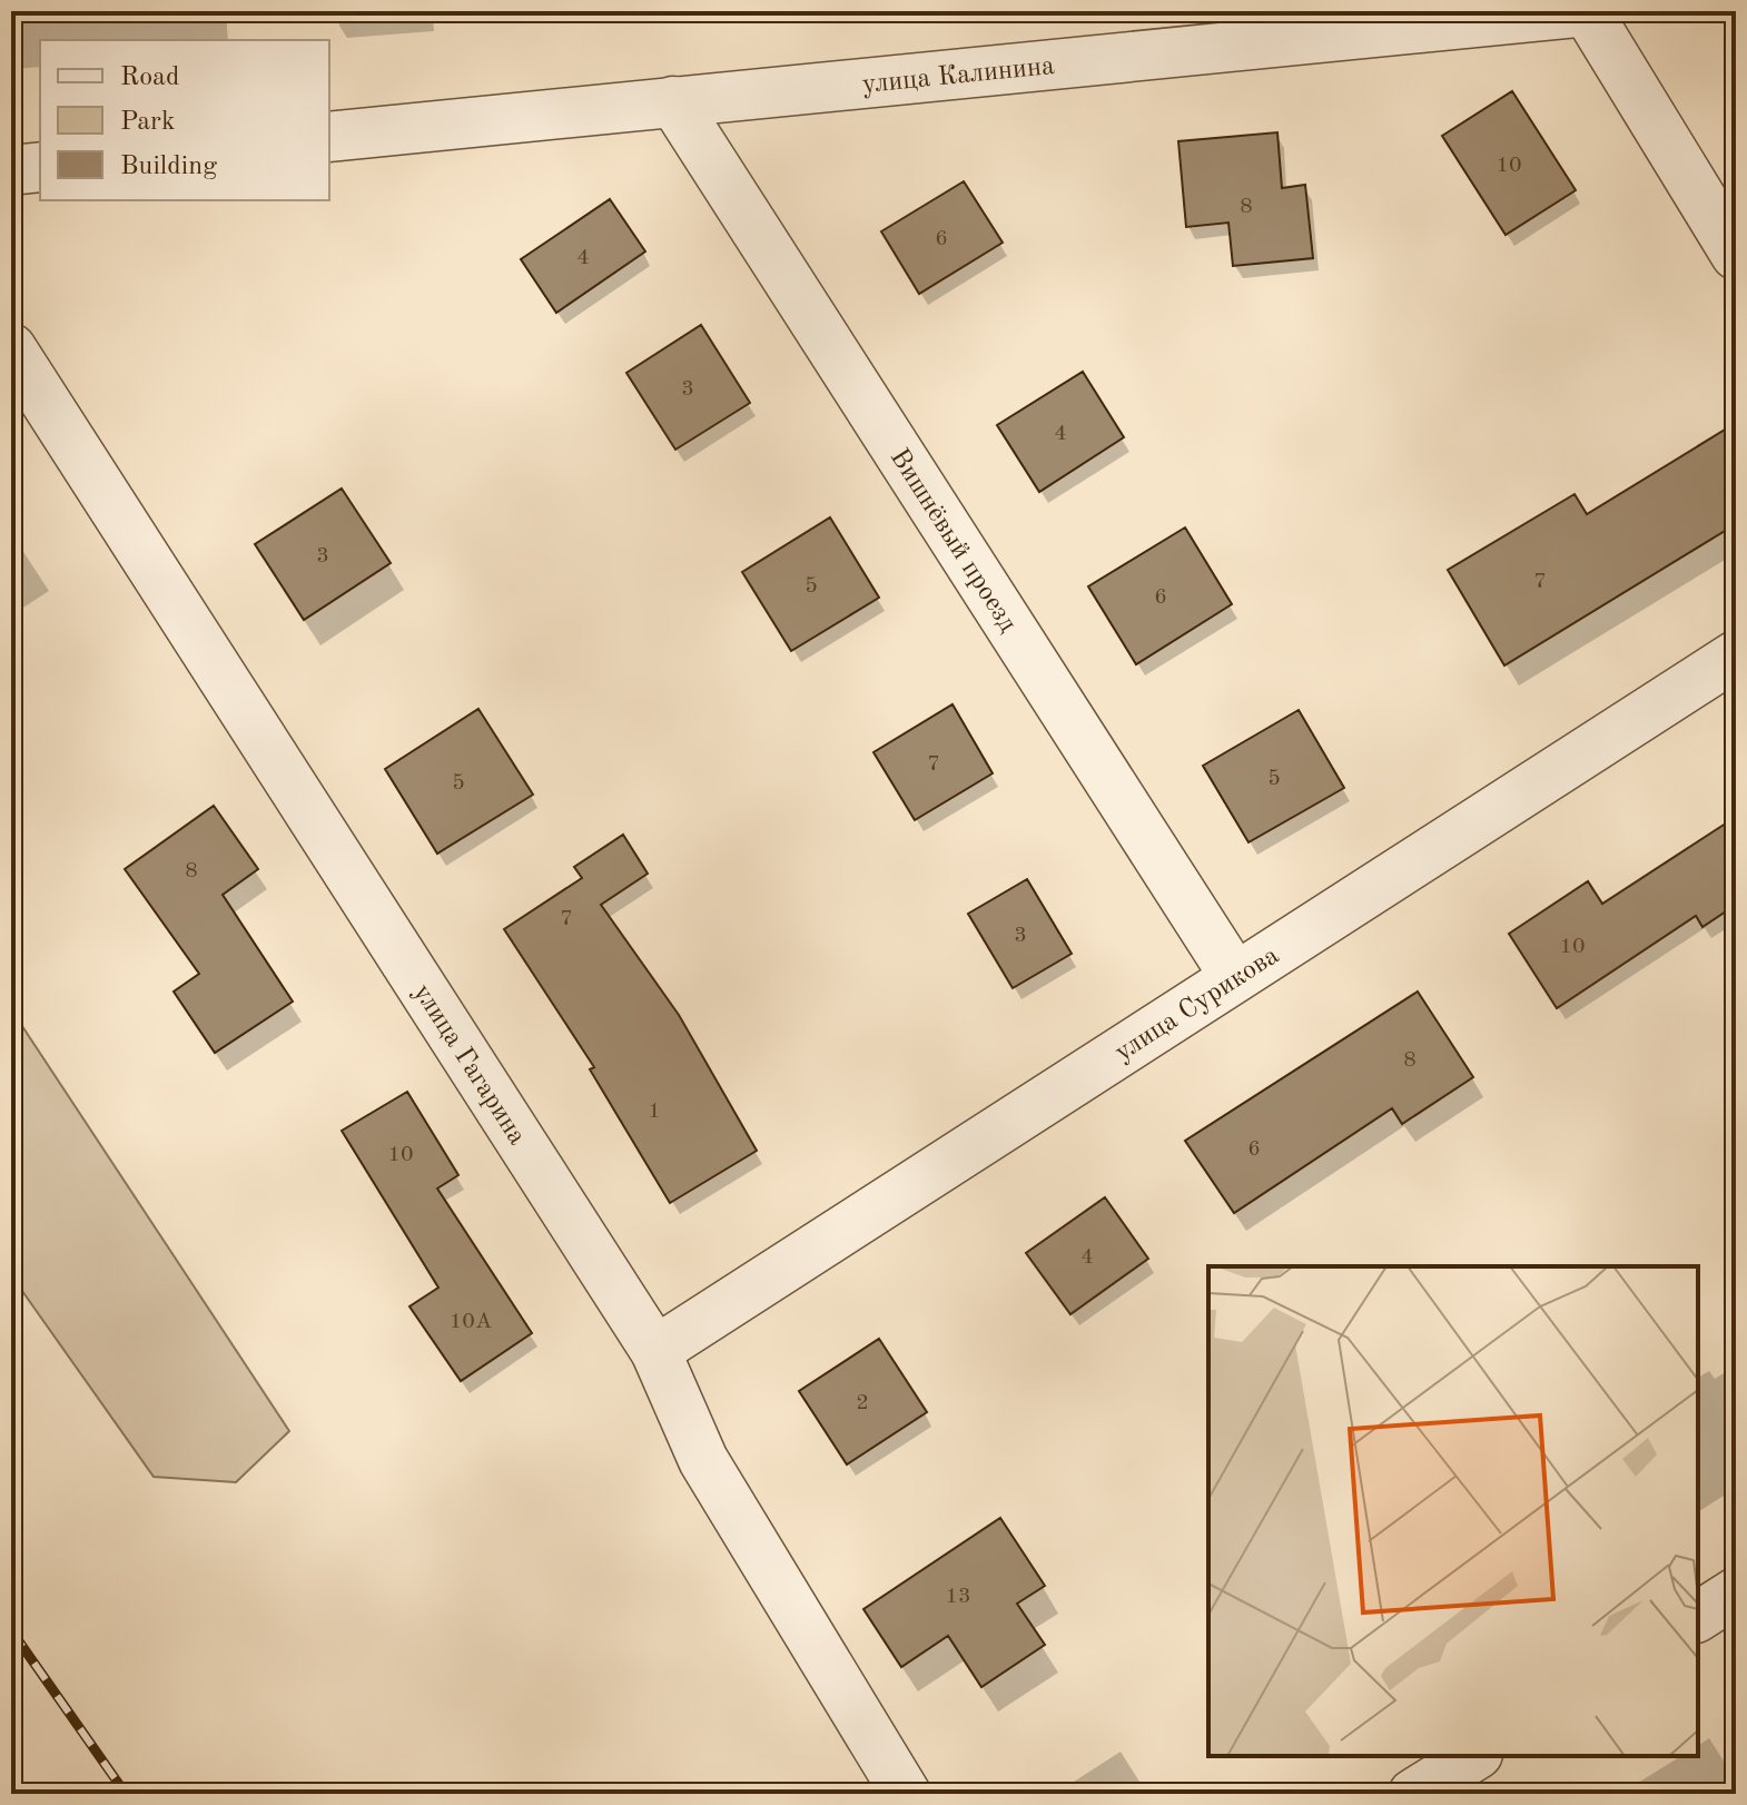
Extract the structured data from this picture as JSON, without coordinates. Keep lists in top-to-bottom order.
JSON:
{
  "streets": {
    "street": [
      "улица Калинина",
      "Вишнёвый проезд",
      "улица Сурикова",
      "улица Гагарина"
    ]
  },
  "crossings": [
    ["улица Калинина", "Вишнёвый проезд"],
    ["Вишнёвый проезд", "улица Сурикова"],
    ["улица Сурикова", "улица Гагарина"]
  ],
  "house_numbers": [
    "10",
    "8",
    "6",
    "4",
    "3",
    "4",
    "3",
    "7",
    "5",
    "6",
    "7",
    "5",
    "5",
    "8",
    "7",
    "3",
    "10",
    "8",
    "1",
    "6",
    "10",
    "4",
    "10А",
    "2",
    "13"
  ],
  "legend": ["Road", "Park", "Building"]
}
